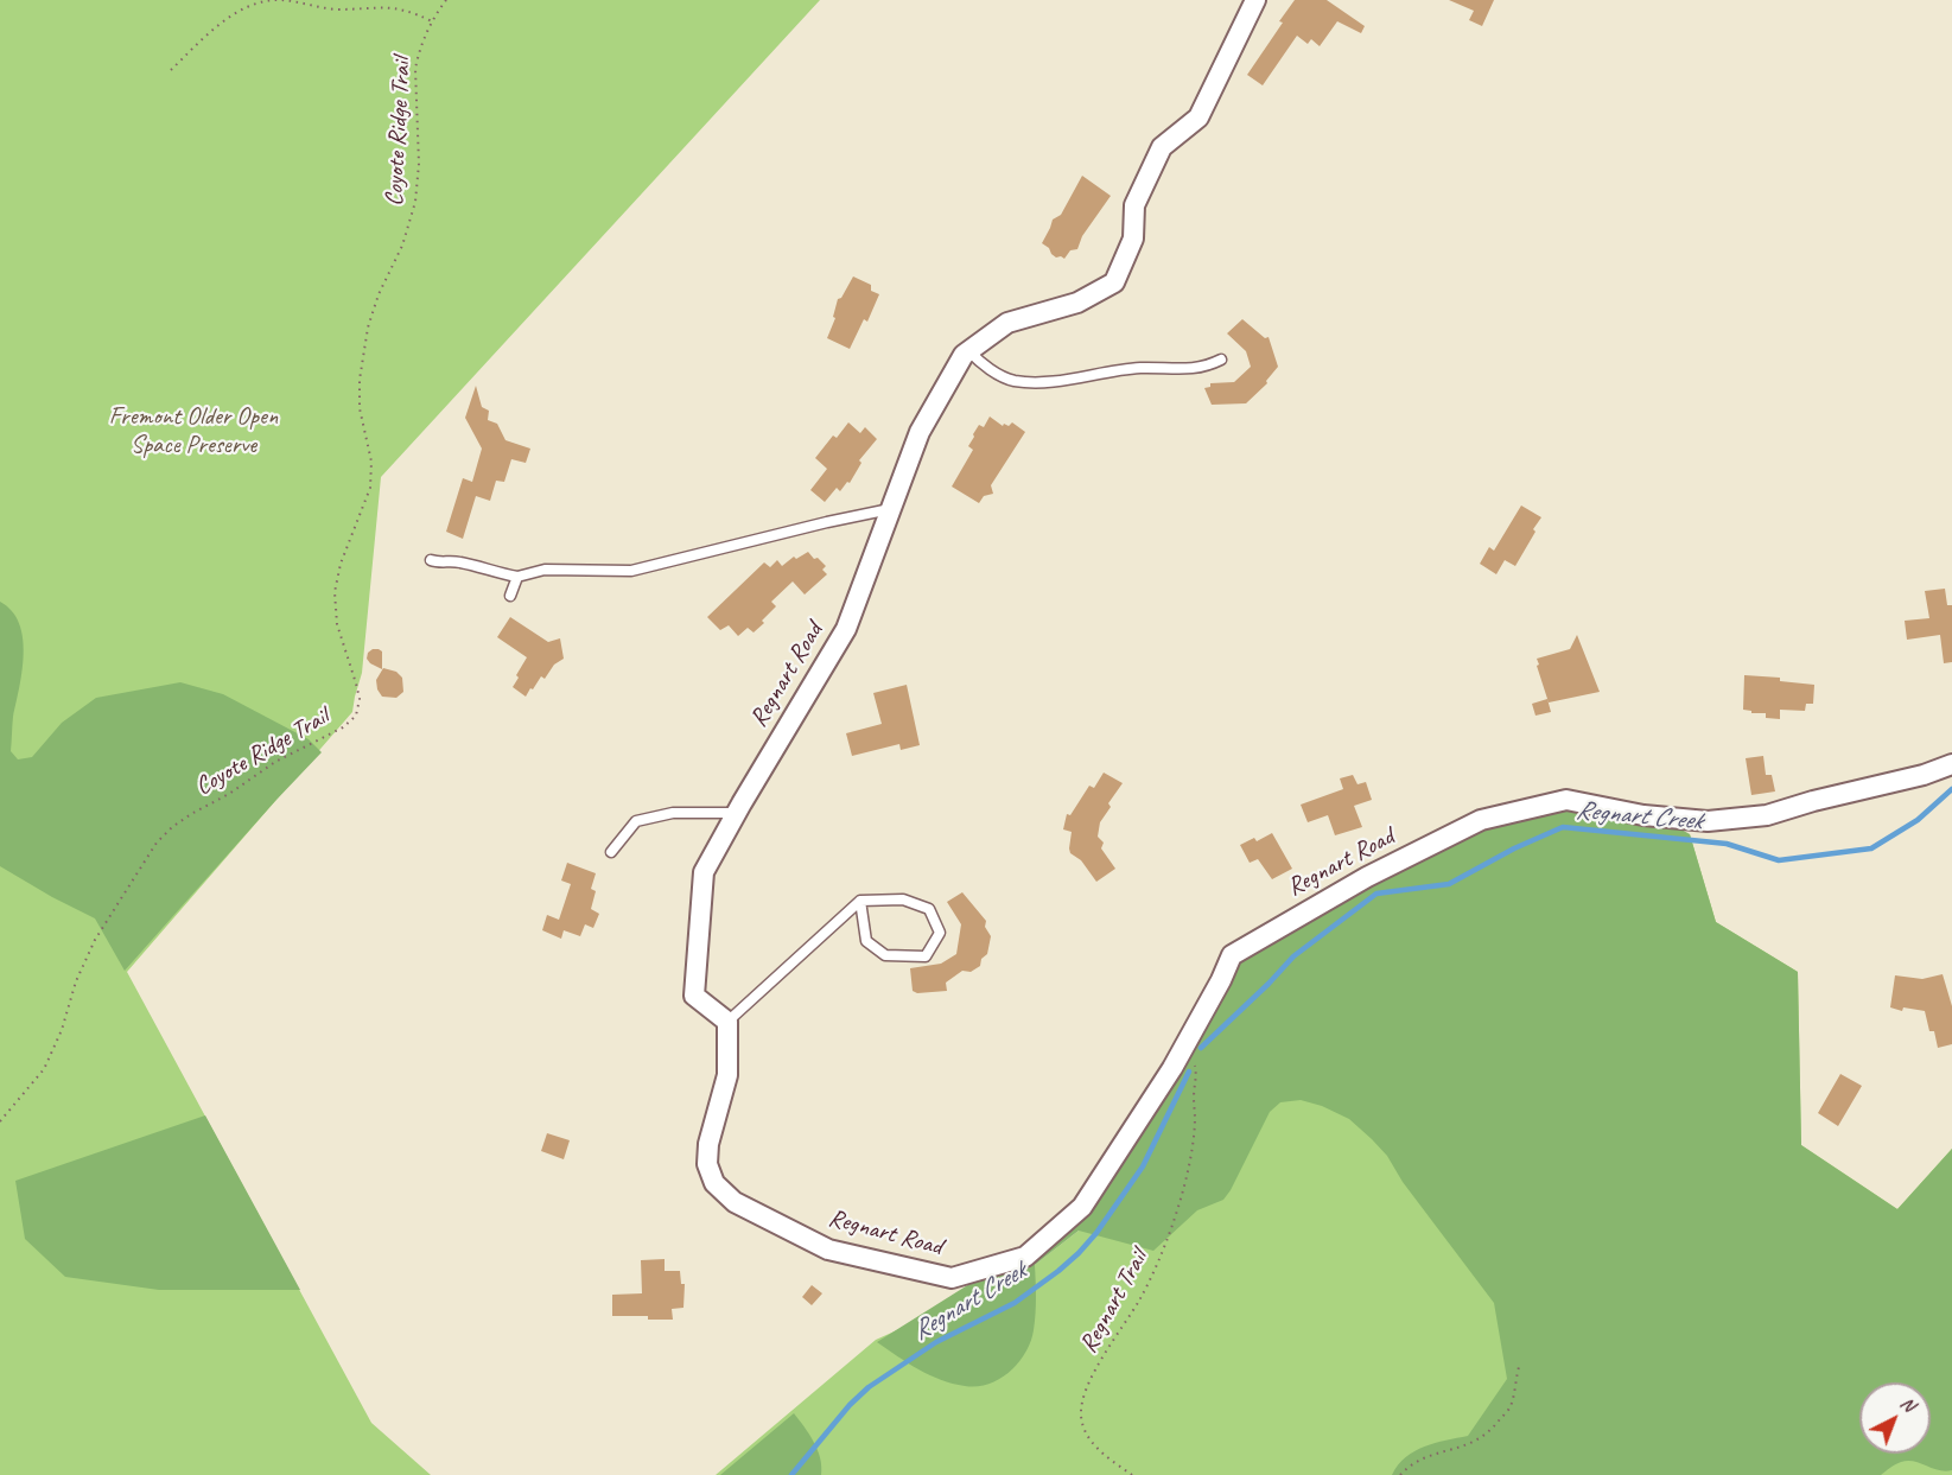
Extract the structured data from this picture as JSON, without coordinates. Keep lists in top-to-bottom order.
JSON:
{
  "streets": {
    "street": ["Regnart Road"],
    "path": ["Coyote Ridge Trail", "Regnart Trail"]
  },
  "water": ["Regnart Creek"],
  "parks": ["Fremont Older Open Space Preserve"],
  "north": "top right"
}
